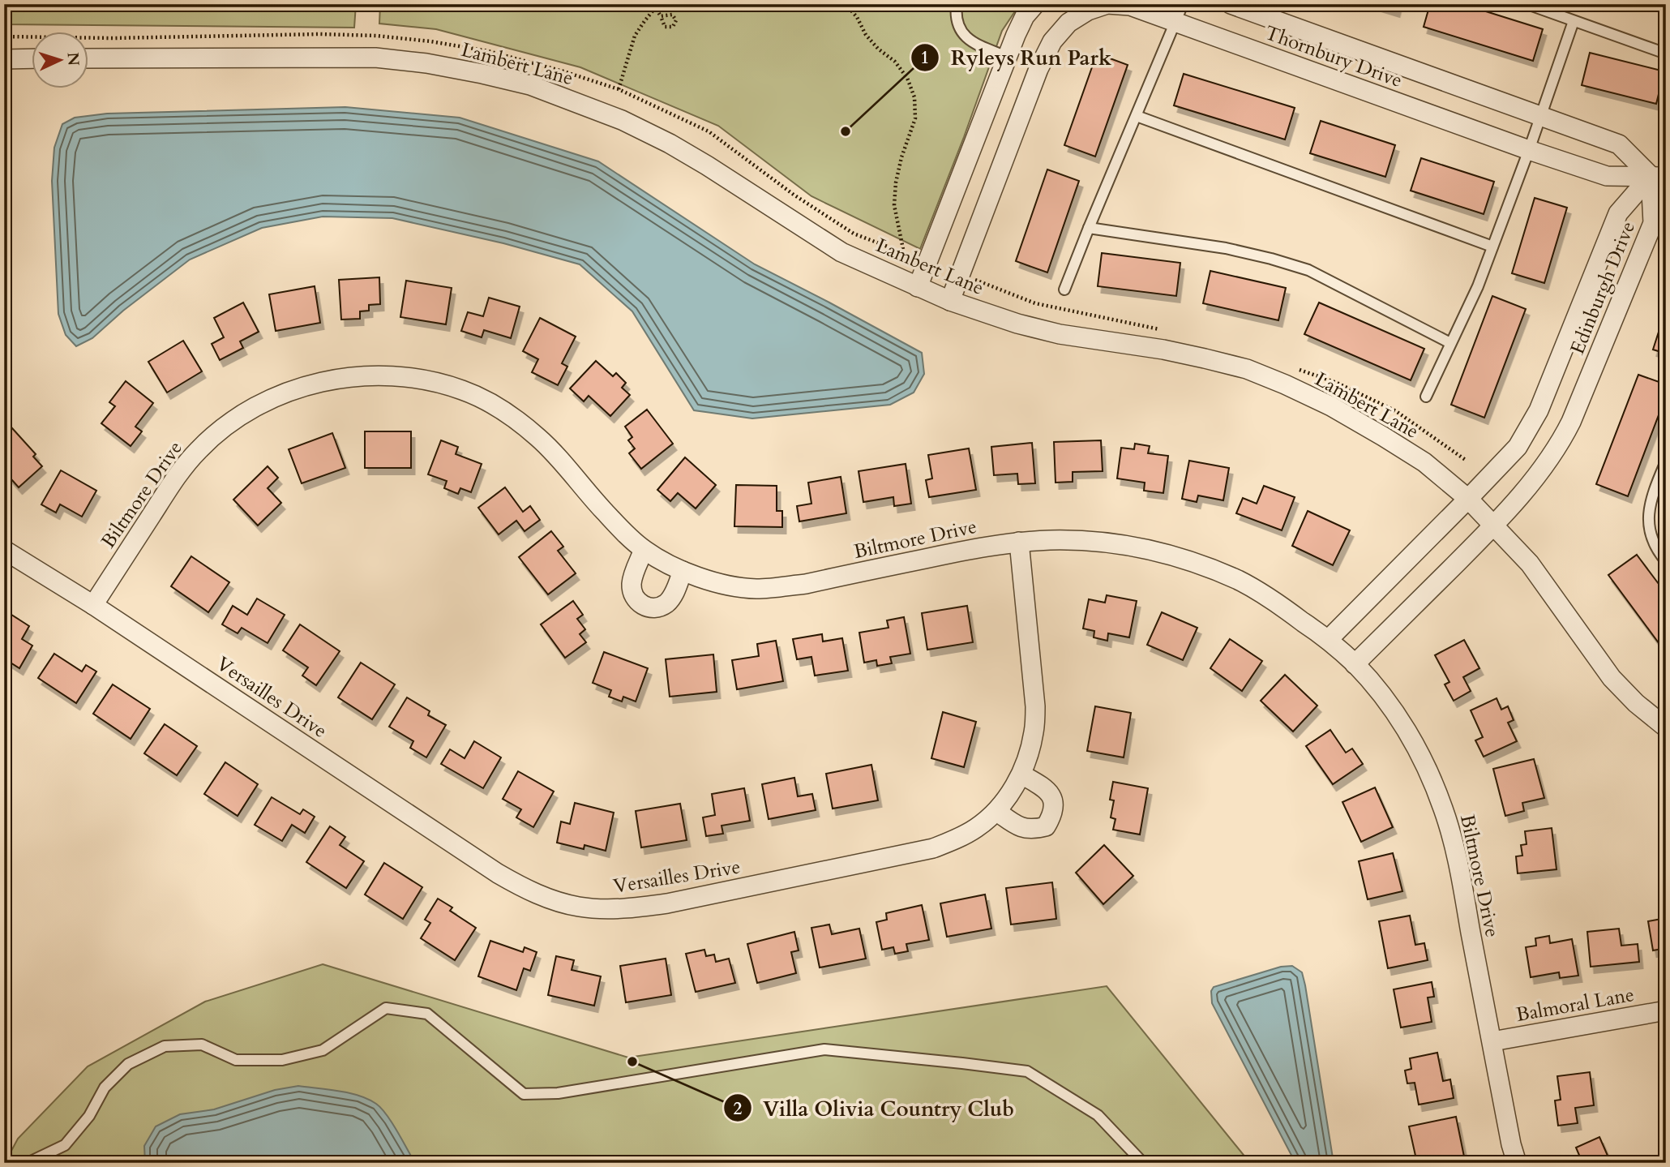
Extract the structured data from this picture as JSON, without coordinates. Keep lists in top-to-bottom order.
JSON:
{
  "streets": {
    "street": [
      "Thornbury Drive",
      "Lambert Lane",
      "Edinburgh Drive",
      "Biltmore Drive",
      "Versailles Drive",
      "Balmoral Lane"
    ]
  },
  "crossings": [
    ["Thornbury Drive", "Lambert Lane"],
    ["Thornbury Drive", "Edinburgh Drive"],
    ["Lambert Lane", "Edinburgh Drive"],
    ["Edinburgh Drive", "Biltmore Drive"],
    ["Biltmore Drive", "Versailles Drive"],
    ["Biltmore Drive", "Balmoral Lane"]
  ],
  "places": ["Ryleys Run Park", "Villa Olivia Country Club"],
  "north": "right"
}
